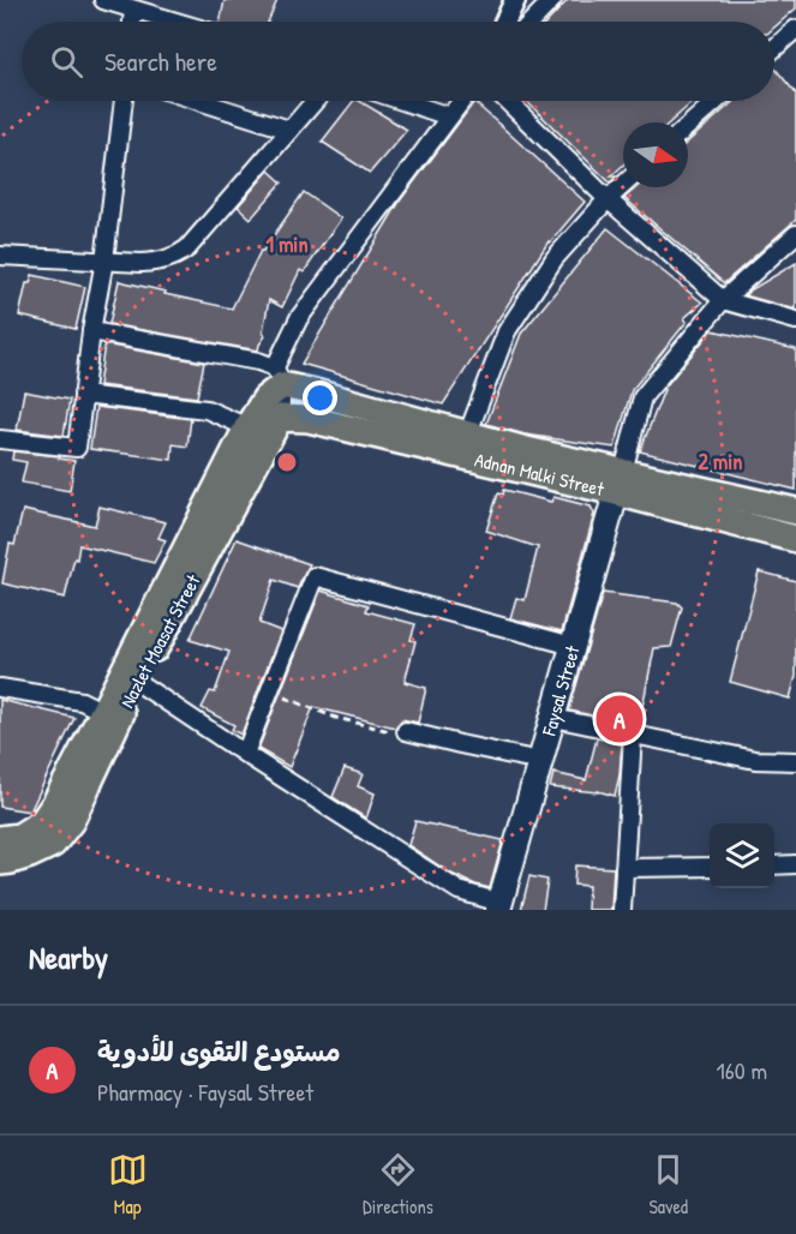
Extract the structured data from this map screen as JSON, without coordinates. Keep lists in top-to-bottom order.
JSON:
{
  "streets": {
    "main road": ["Adnan Malki Street", "Nazlet Moasat Street", "Faysal Street"]
  },
  "crossings": [
    ["Adnan Malki Street", "Nazlet Moasat Street"],
    ["Adnan Malki Street", "Faysal Street"]
  ],
  "north": "right",
  "page": {
    "search": "Search here",
    "pins": "A",
    "heading": "Nearby",
    "list": [
      {
        "mark": "A",
        "name": "مستودع التقوى للأدوية",
        "note": "Pharmacy · Faysal Street",
        "value": "160 m"
      }
    ],
    "nav": ["Map", "Directions", "Saved"]
  },
  "rings": ["1 min", "2 min"]
}
